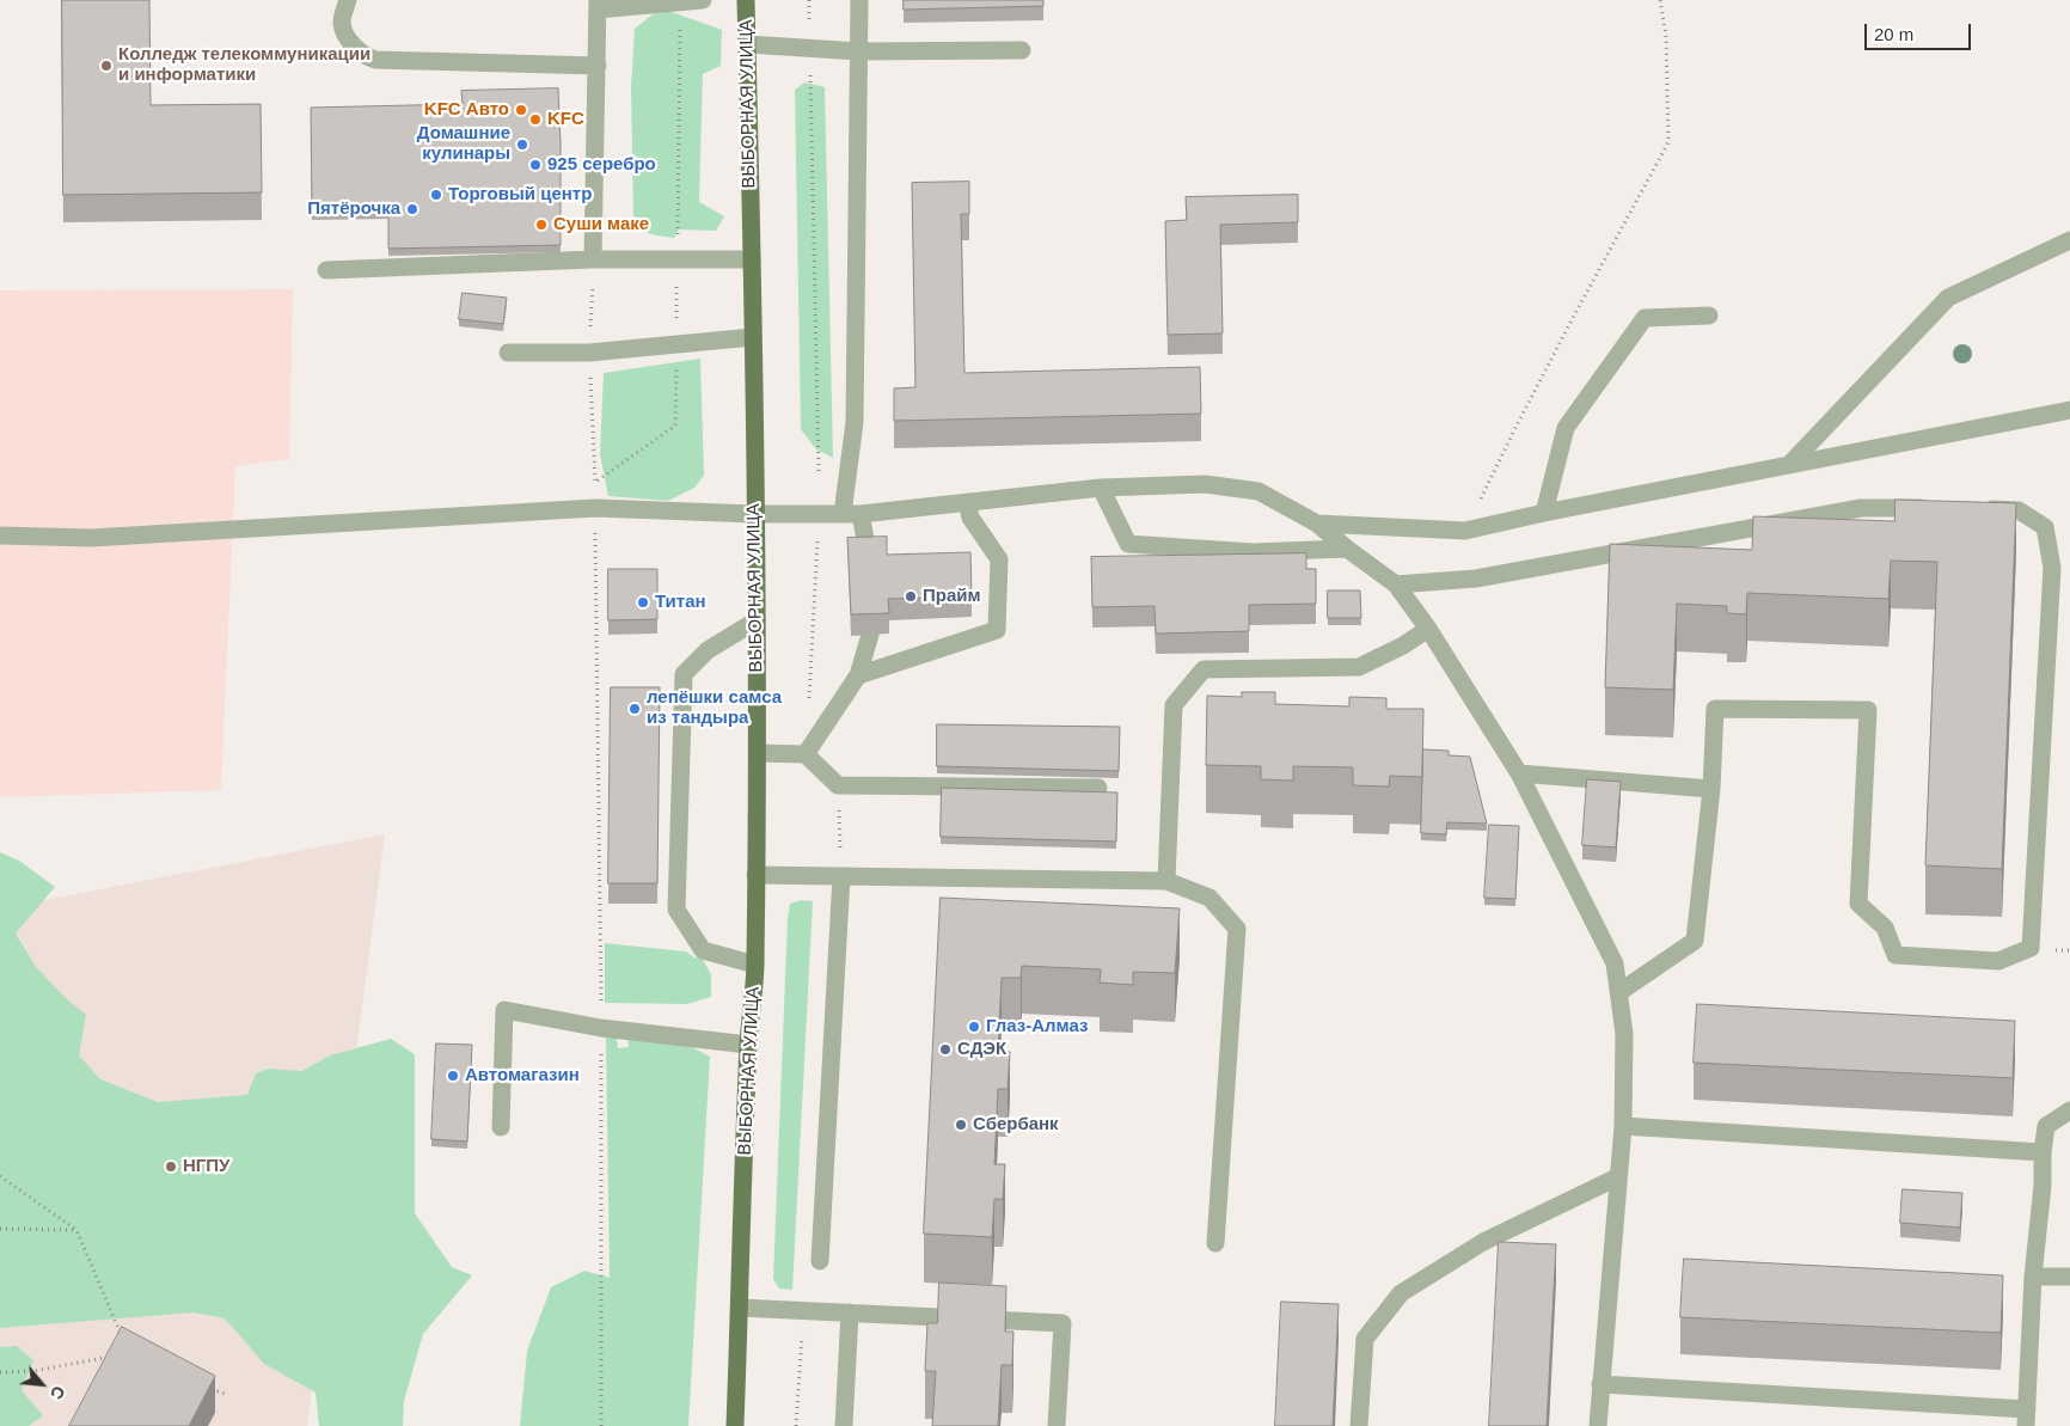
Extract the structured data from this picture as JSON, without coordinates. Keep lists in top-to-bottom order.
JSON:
{
  "streets": {
    "main road": ["ВЫБОРНАЯ УЛИЦА"]
  },
  "places": [
    "Колледж телекоммуникации и информатики",
    "KFC Авто",
    "KFC",
    "Домашние кулинары",
    "925 серебро",
    "Торговый центр",
    "Пятёрочка",
    "Суши маке",
    "Прайм",
    "Титан",
    "лепёшки самса из тандыра",
    "Глаз-Алмаз",
    "СДЭК",
    "Автомагазин",
    "Сбербанк",
    "НГПУ"
  ],
  "scale_bar": "20 m",
  "north": "bottom right"
}
